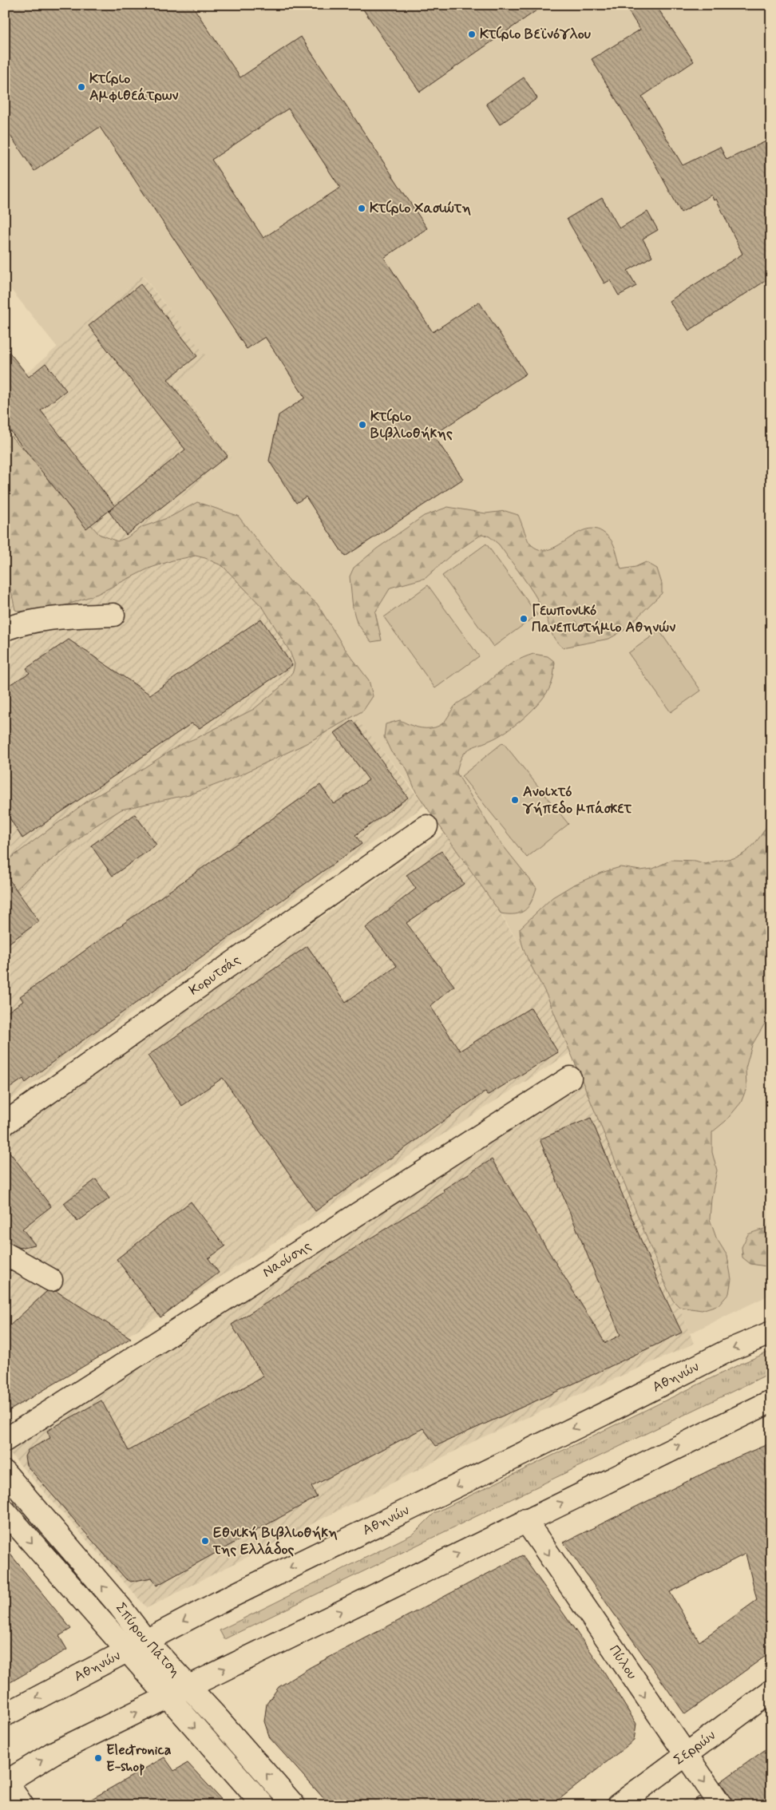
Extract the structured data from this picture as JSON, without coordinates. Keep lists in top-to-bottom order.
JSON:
{
  "streets": {
    "main road": [
      "Κορυτσάς",
      "Ναούσης",
      "Αθηνών",
      "Σπύρου Πάτση",
      "Πύλου",
      "Σερρών"
    ]
  },
  "crossings": [
    ["Αθηνών", "Σπύρου Πάτση"],
    ["Πύλου", "Σερρών"]
  ],
  "one_way": ["Πύλου"],
  "places": [
    "Κτίριο Βεϊνόγλου",
    "Κτίριο Αμφιθεάτρων",
    "Κτίριο Χασιώτη",
    "Κτίριο Βιβλιοθήκης",
    "Γεωπονικό Πανεπιστήμιο Αθηνών",
    "Ανοιχτό γήπεδο μπάσκετ",
    "Εθνική Βιβλιοθήκη της Ελλάδος",
    "Electronica E-shop"
  ]
}
